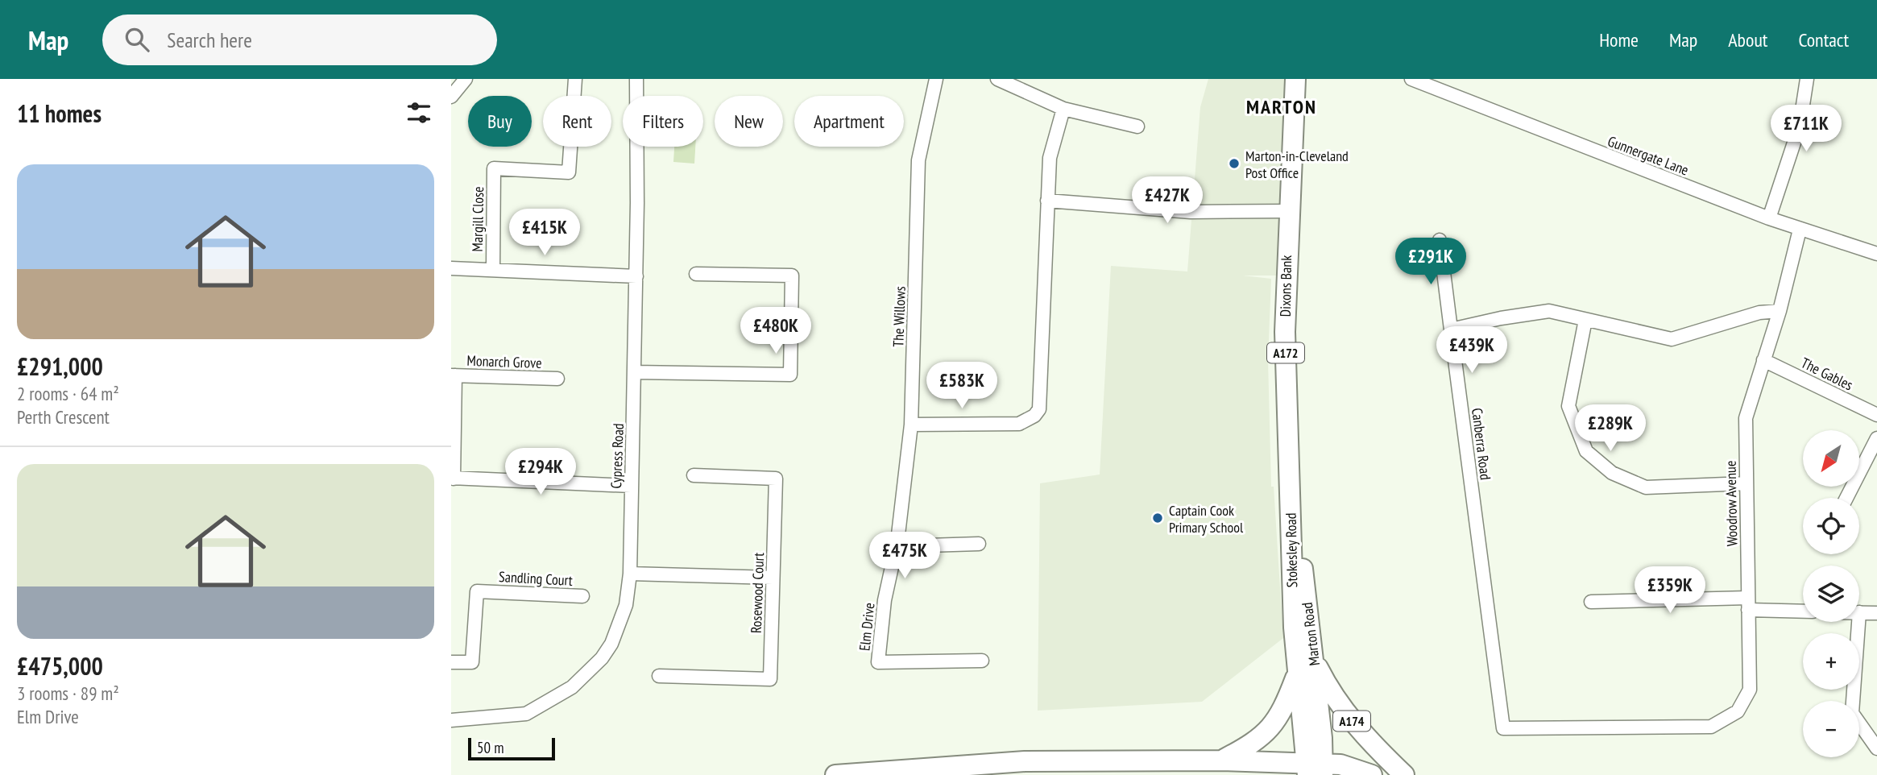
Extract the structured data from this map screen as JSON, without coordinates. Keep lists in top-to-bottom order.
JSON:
{
  "streets": {
    "highway": [
      "Dixons Bank",
      "A172",
      "Marton Road",
      "A174"
    ],
    "street": [
      "Gunnergate Lane",
      "Margill Close",
      "The Willows",
      "Monarch Grove",
      "The Gables",
      "Canberra Road",
      "Cypress Road",
      "Woodrow Avenue",
      "Sandling Court",
      "Rosewood Court",
      "Elm Drive"
    ]
  },
  "crossings": [
    ["Gunnergate Lane", "Woodrow Avenue"],
    ["Dixons Bank", "Marton Road"],
    ["The Willows", "Elm Drive"],
    ["A172", "Marton Road"],
    ["The Gables", "Woodrow Avenue"],
    ["Canberra Road", "Woodrow Avenue"],
    ["Marton Road", "A174"]
  ],
  "districts": ["MARTON"],
  "places": ["Marton-in-Cleveland Post Office", "Captain Cook Primary School"],
  "scale_bar": "50 m",
  "north": "bottom left",
  "page": {
    "header": "Map",
    "search": "Search here",
    "nav": [
      "Home",
      "Map",
      "About",
      "Contact"
    ],
    "heading": "11 homes",
    "chip": [
      "Buy",
      "Rent",
      "Filters",
      "New",
      "Apartment"
    ],
    "price": [
      "£711K",
      "£427K",
      "£415K",
      "£291K",
      "£480K",
      "£439K",
      "£583K",
      "£289K",
      "£294K",
      "£475K",
      "£359K"
    ],
    "list": [
      {
        "name": "£291,000",
        "note": "2 rooms · 64 m² · Perth Crescent"
      },
      {
        "name": "£475,000",
        "note": "3 rooms · 89 m² · Elm Drive"
      }
    ],
    "map_buttons": ["+", "−"],
    "scale": "50 m"
  }
}
